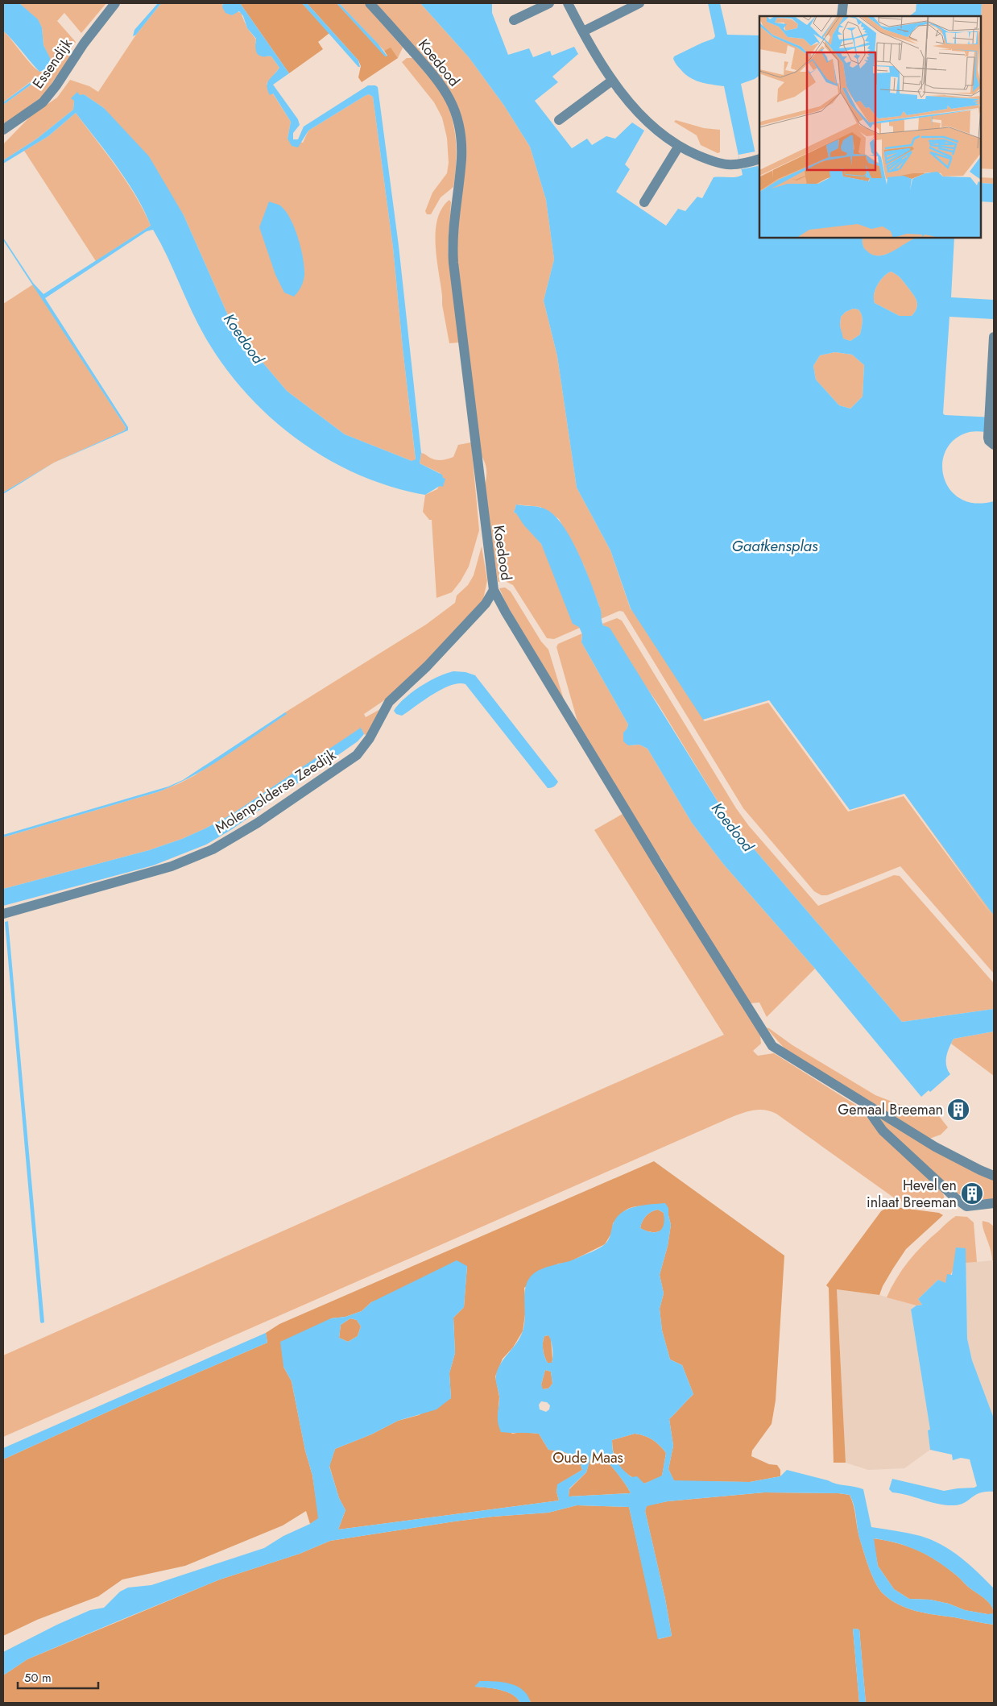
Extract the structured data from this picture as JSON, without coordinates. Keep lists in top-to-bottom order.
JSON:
{
  "streets": {
    "street": ["Koedood", "Essendijk", "Molenpolderse Zeedijk"]
  },
  "crossings": [
    ["Koedood", "Molenpolderse Zeedijk"]
  ],
  "water": ["Koedood", "Gaatkensplas"],
  "parks": ["Oude Maas"],
  "places": {
    "building": ["Gemaal Breeman", "Hevel en inlaat Breeman"]
  },
  "scale_bar": "50 m"
}
